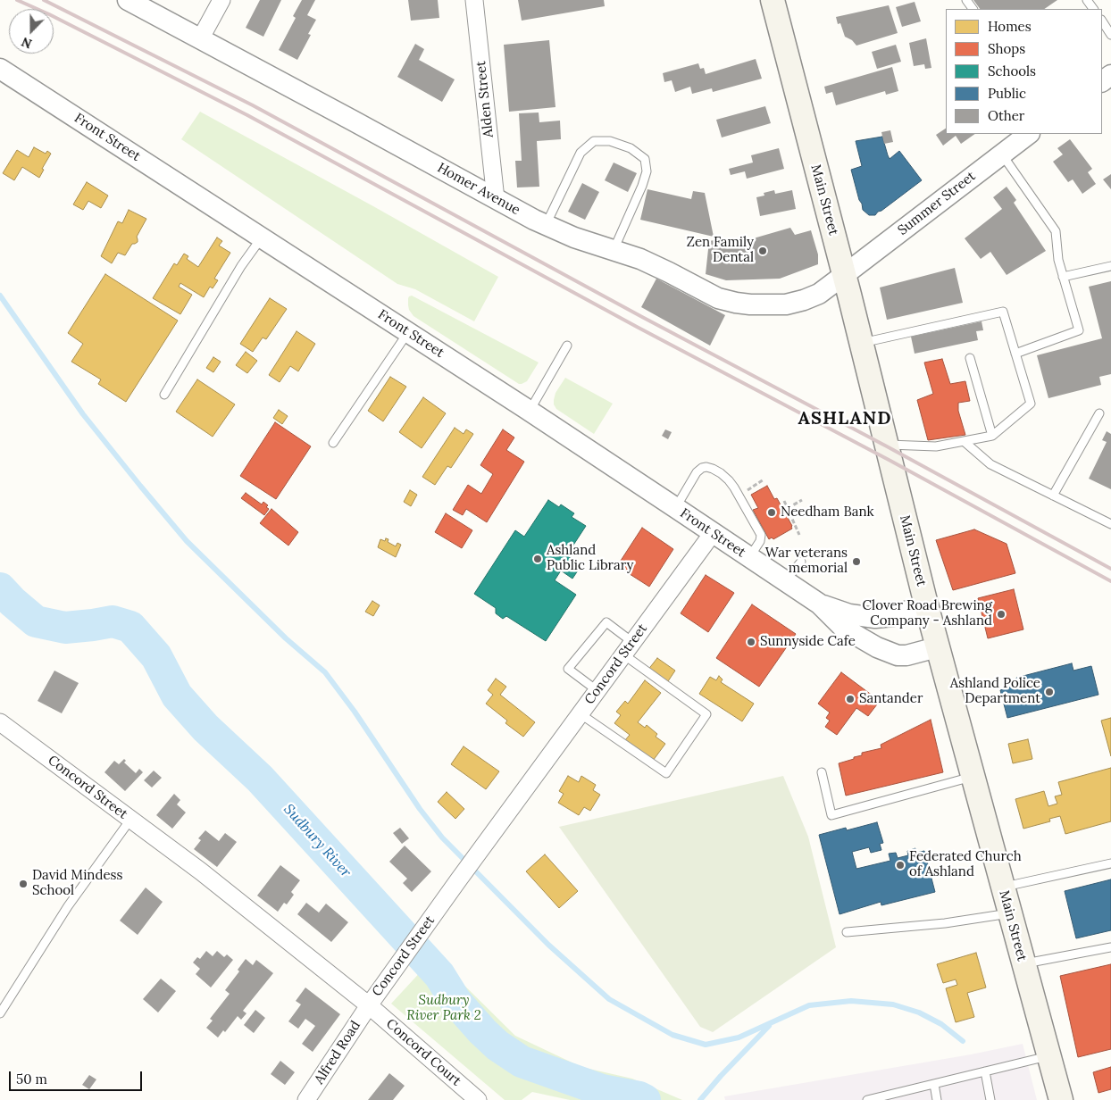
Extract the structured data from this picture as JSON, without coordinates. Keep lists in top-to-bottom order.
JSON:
{
  "streets": {
    "main road": ["Main Street"],
    "street": [
      "Alden Street",
      "Front Street",
      "Homer Avenue",
      "Summer Street",
      "Concord Street",
      "Alfred Road",
      "Concord Court"
    ]
  },
  "crossings": [
    ["Alden Street", "Homer Avenue"],
    ["Front Street", "Main Street"],
    ["Front Street", "Concord Street"],
    ["Homer Avenue", "Main Street"],
    ["Homer Avenue", "Summer Street"],
    ["Main Street", "Summer Street"],
    ["Concord Street", "Alfred Road"],
    ["Concord Street", "Concord Court"],
    ["Alfred Road", "Concord Court"]
  ],
  "districts": ["ASHLAND"],
  "water": ["Sudbury River"],
  "parks": ["Sudbury River Park 2"],
  "places": [
    "Zen Family Dental",
    "Needham Bank",
    "Ashland Public Library",
    "War veterans memorial",
    "Clover Road Brewing Company - Ashland",
    "Sunnyside Cafe",
    "Ashland Police Department",
    "Santander",
    "Federated Church of Ashland",
    "David Mindess School"
  ],
  "legend": [
    "Homes",
    "Shops",
    "Schools",
    "Public",
    "Other"
  ],
  "scale_bar": "50 m",
  "north": "bottom"
}
